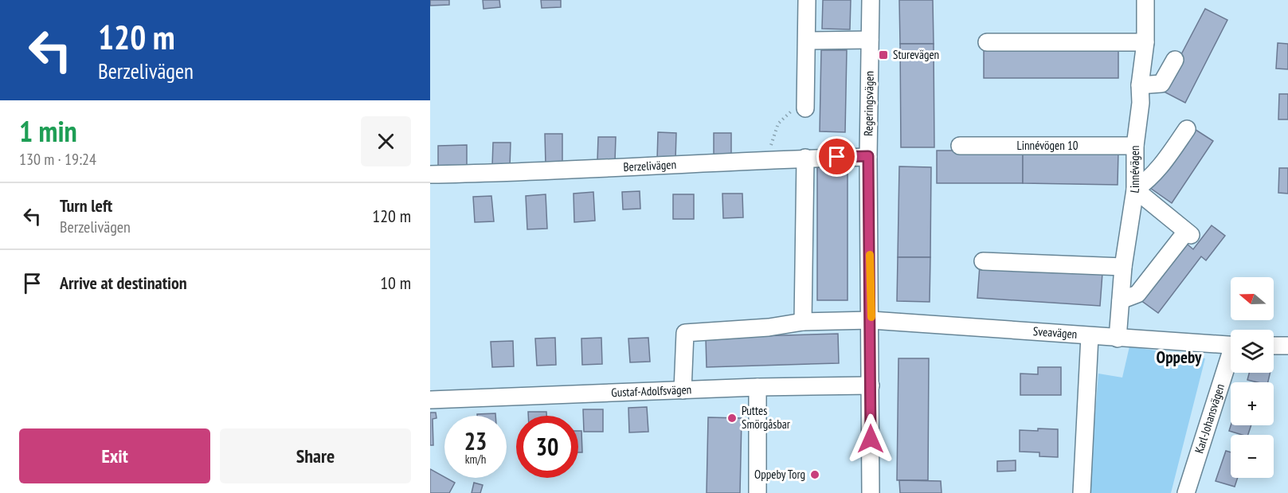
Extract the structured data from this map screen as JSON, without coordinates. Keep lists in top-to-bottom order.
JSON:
{
  "streets": {
    "street": [
      "Regeringsvägen",
      "Linnévögen 10",
      "Berzelivägen",
      "Linnévägen",
      "Sveavägen",
      "Gustaf-Adolfsvägen",
      "Karl-Johansvägen"
    ]
  },
  "crossings": [
    ["Regeringsvägen", "Berzelivägen"],
    ["Regeringsvägen", "Sveavägen"],
    ["Regeringsvägen", "Gustaf-Adolfsvägen"],
    ["Linnévögen 10", "Linnévägen"],
    ["Linnévägen", "Sveavägen"],
    ["Sveavägen", "Gustaf-Adolfsvägen"]
  ],
  "districts": ["Oppeby"],
  "places": {
    "transit": ["Sturevägen"],
    "other": ["Puttes Smörgåsbar", "Oppeby Torg"]
  },
  "north": "left",
  "page": {
    "turn": ["120 m", "Berzelivägen"],
    "heading": ["1 min", "130 m · 19:24"],
    "list": [
      {
        "name": "Turn left",
        "note": "Berzelivägen",
        "value": "120 m"
      },
      {
        "name": "Arrive at destination",
        "value": "10 m"
      }
    ],
    "map_buttons": ["+", "−"],
    "speed": "23 km/h",
    "limit": "30",
    "buttons": ["Exit", "Share"]
  }
}
